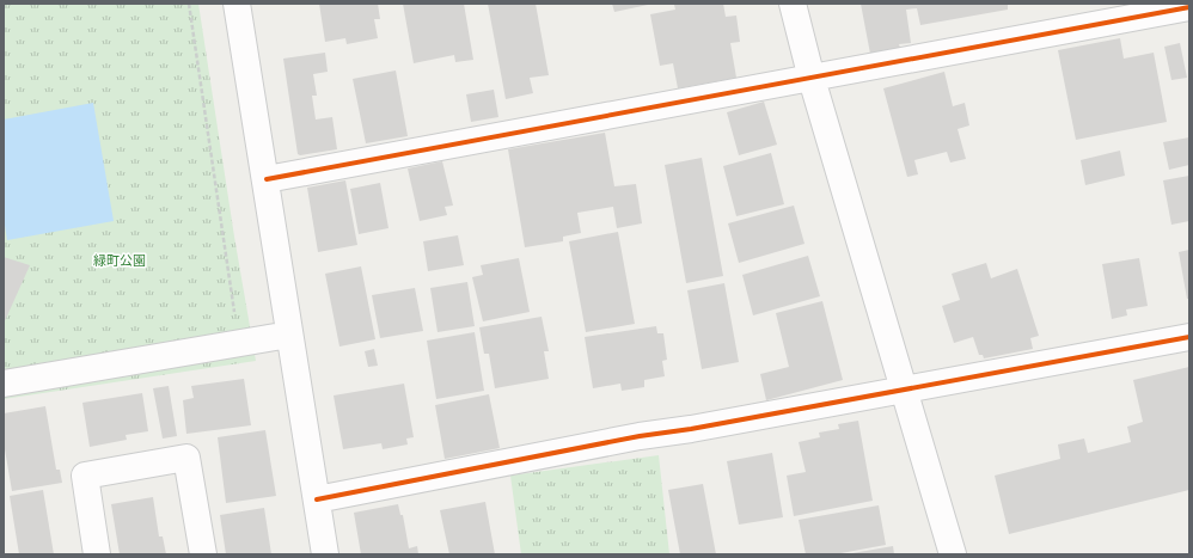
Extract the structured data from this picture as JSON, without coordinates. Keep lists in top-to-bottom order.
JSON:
{
  "parks": ["緑町公園"]
}
